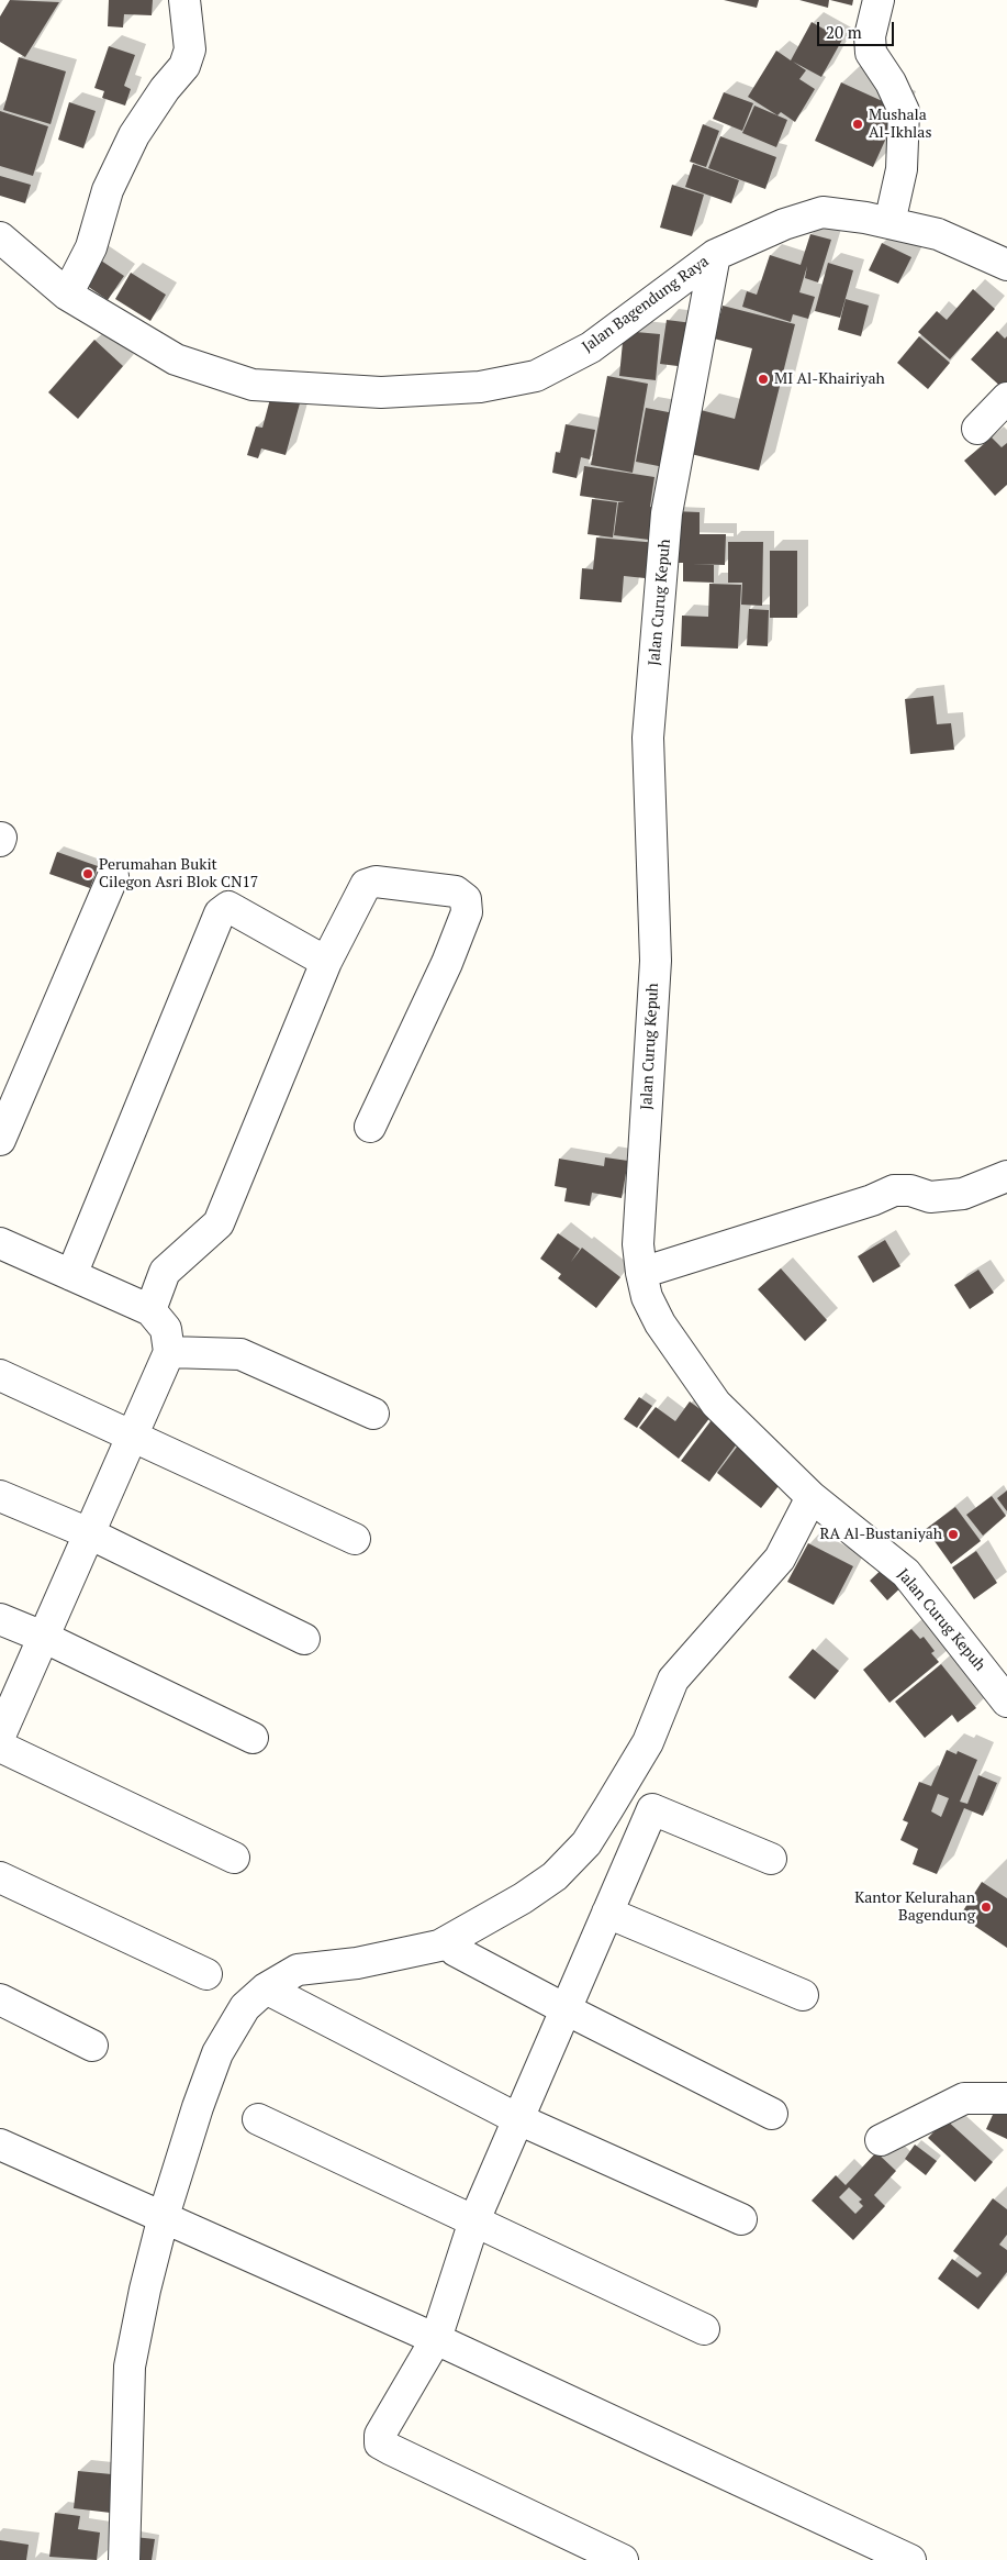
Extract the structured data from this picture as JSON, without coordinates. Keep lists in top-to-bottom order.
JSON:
{
  "streets": {
    "street": ["Jalan Bagendung Raya", "Jalan Curug Kepuh"]
  },
  "crossings": [
    ["Jalan Bagendung Raya", "Jalan Curug Kepuh"]
  ],
  "places": [
    "Mushala Al-Ikhlas",
    "MI Al-Khairiyah",
    "Perumahan Bukit Cilegon Asri Blok CN17",
    "RA Al-Bustaniyah",
    "Kantor Kelurahan Bagendung"
  ],
  "scale_bar": "20 m"
}
